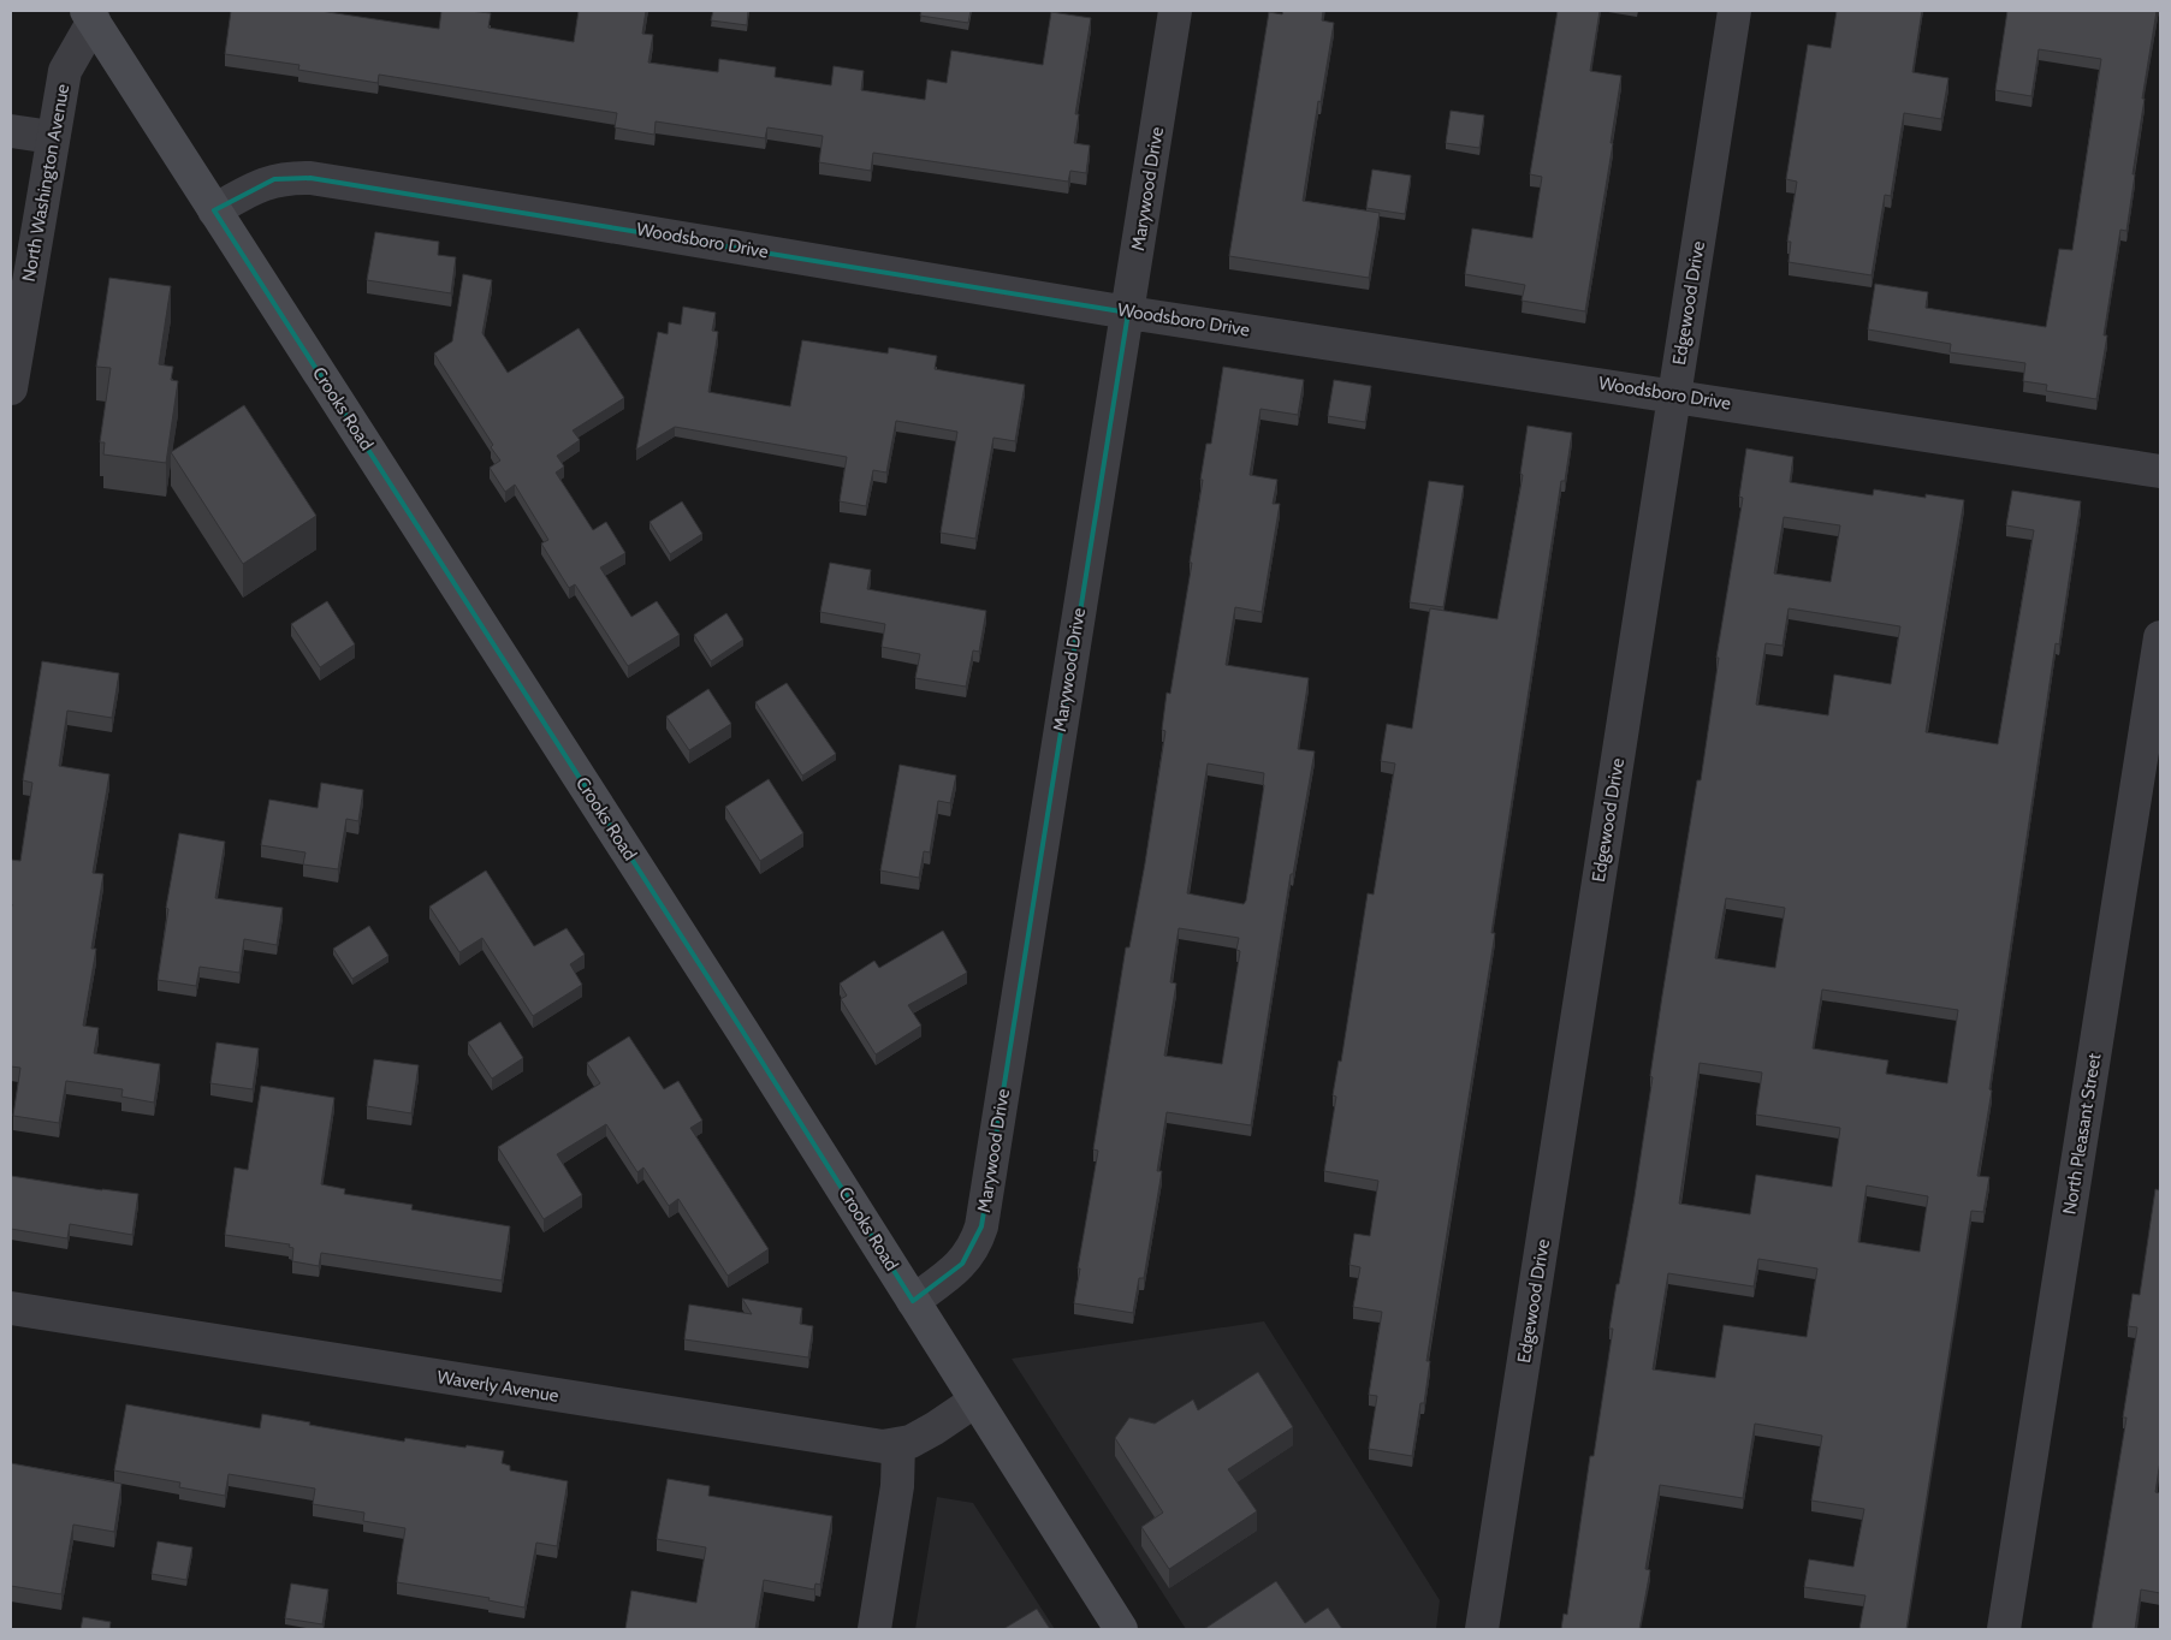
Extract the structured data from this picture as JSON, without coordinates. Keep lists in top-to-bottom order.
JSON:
{
  "streets": {
    "main road": ["Crooks Road"],
    "street": [
      "North Washington Avenue",
      "Marywood Drive",
      "Woodsboro Drive",
      "Edgewood Drive",
      "North Pleasant Street",
      "Waverly Avenue"
    ]
  },
  "crossings": [
    ["North Washington Avenue", "Crooks Road"],
    ["Marywood Drive", "Woodsboro Drive"],
    ["Marywood Drive", "Crooks Road"],
    ["Woodsboro Drive", "Edgewood Drive"],
    ["Woodsboro Drive", "Crooks Road"],
    ["Crooks Road", "Waverly Avenue"]
  ]
}
